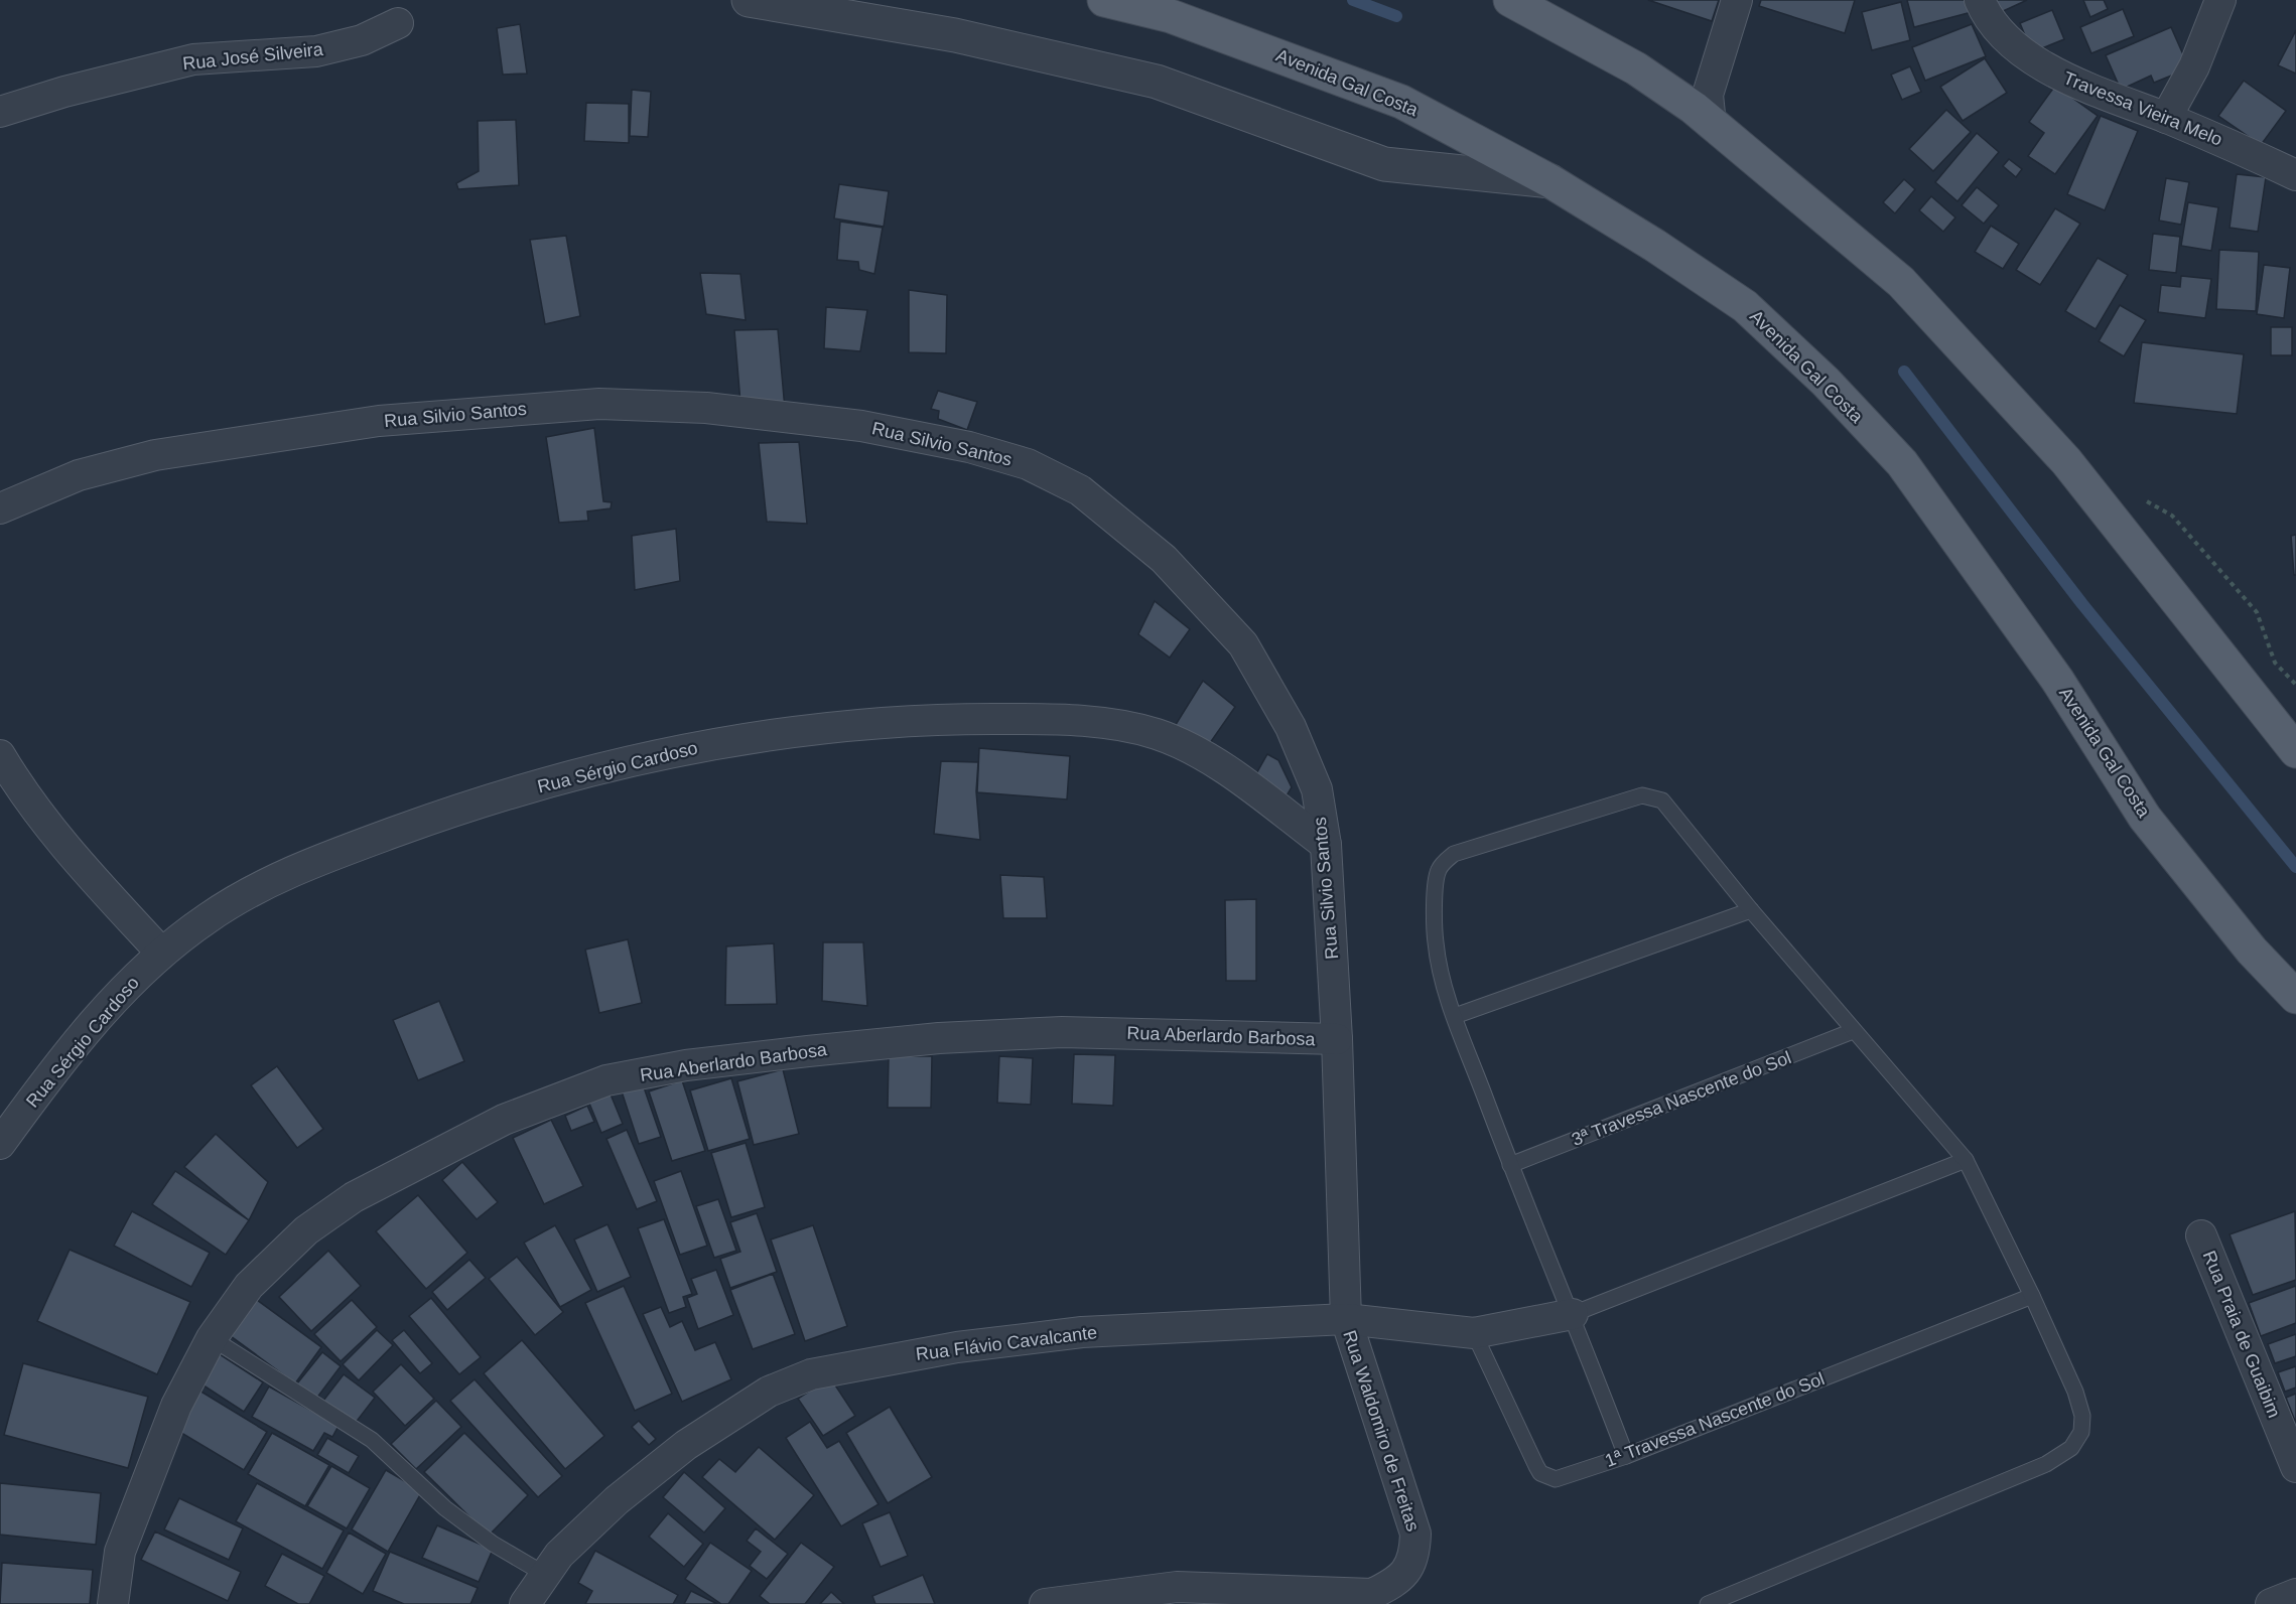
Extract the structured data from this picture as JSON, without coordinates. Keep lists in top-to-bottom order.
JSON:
{
  "streets": {
    "main road": ["Avenida Gal Costa"],
    "street": [
      "Rua José Silveira",
      "Travessa Vieira Melo",
      "Rua Silvio Santos",
      "Rua Sérgio Cardoso",
      "Rua Aberlardo Barbosa",
      "Rua Praia de Guaibim",
      "Rua Flávio Cavalcante",
      "Rua Waldomiro de Freitas"
    ],
    "lane": ["3ª Travessa Nascente do Sol", "1ª Travessa Nascente do Sol"]
  },
  "crossings": [
    ["Rua Silvio Santos", "Rua Sérgio Cardoso"],
    ["Rua Silvio Santos", "Rua Aberlardo Barbosa"],
    ["Rua Silvio Santos", "Rua Flávio Cavalcante"],
    ["Rua Silvio Santos", "Rua Waldomiro de Freitas"],
    ["Rua Flávio Cavalcante", "1ª Travessa Nascente do Sol"],
    ["Rua Flávio Cavalcante", "Rua Waldomiro de Freitas"]
  ]
}
